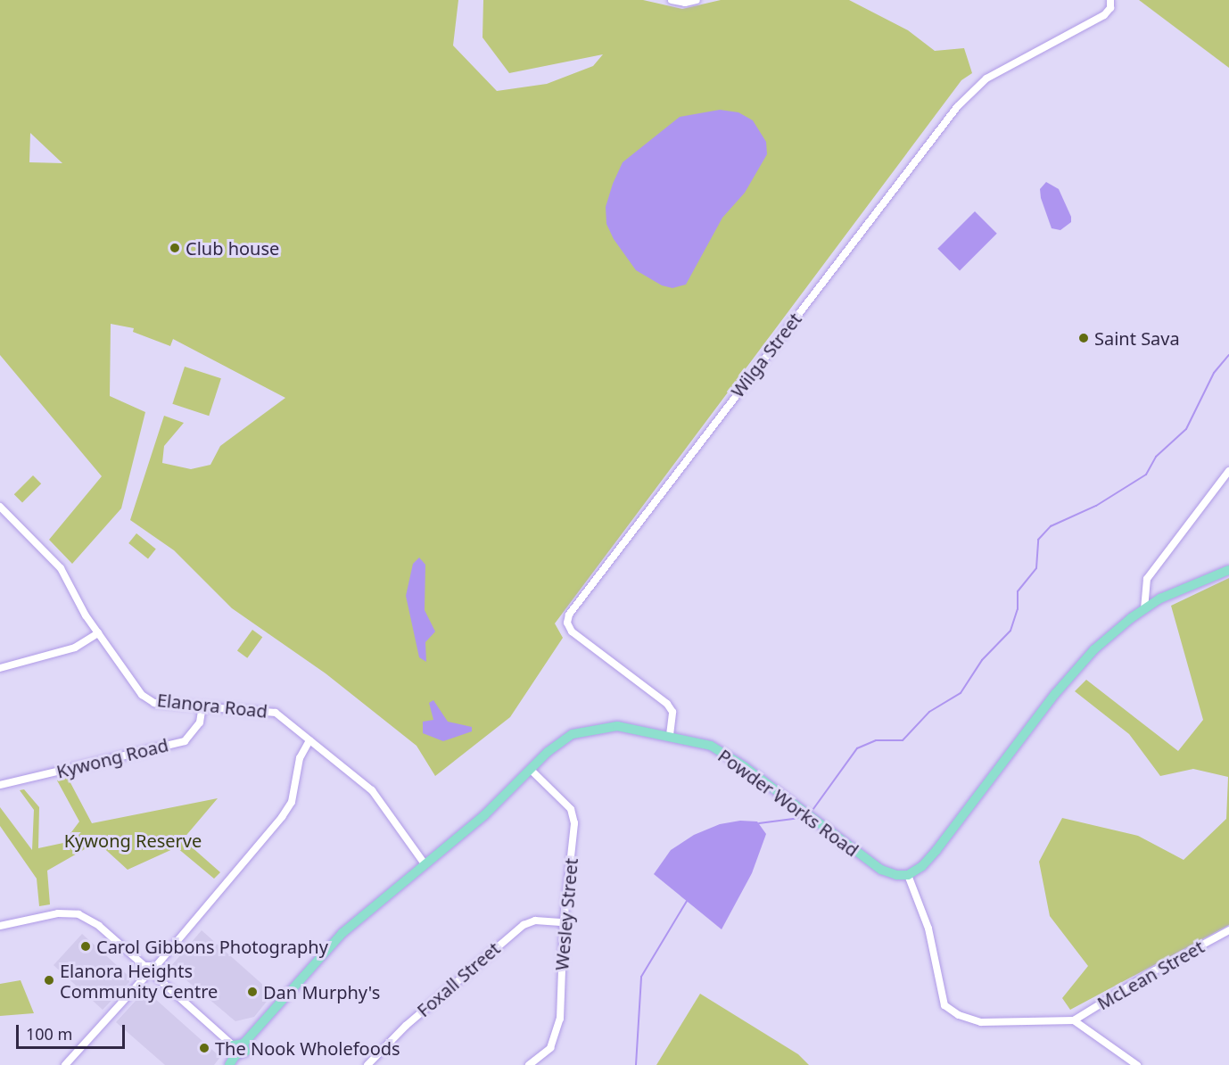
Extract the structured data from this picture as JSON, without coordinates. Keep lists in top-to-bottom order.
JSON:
{
  "streets": {
    "main road": ["Powder Works Road"],
    "street": [
      "Wilga Street",
      "Elanora Road",
      "Kywong Road",
      "Wesley Street",
      "McLean Street",
      "Foxall Street"
    ]
  },
  "crossings": [
    ["Wilga Street", "Powder Works Road"],
    ["Elanora Road", "Kywong Road"],
    ["Elanora Road", "Powder Works Road"],
    ["Powder Works Road", "Wesley Street"],
    ["Wesley Street", "Foxall Street"]
  ],
  "parks": ["Kywong Reserve"],
  "places": [
    "Club house",
    "Saint Sava",
    "Carol Gibbons Photography",
    "Elanora Heights Community Centre",
    "Dan Murphy's",
    "The Nook Wholefoods"
  ],
  "scale_bar": "100 m"
}
